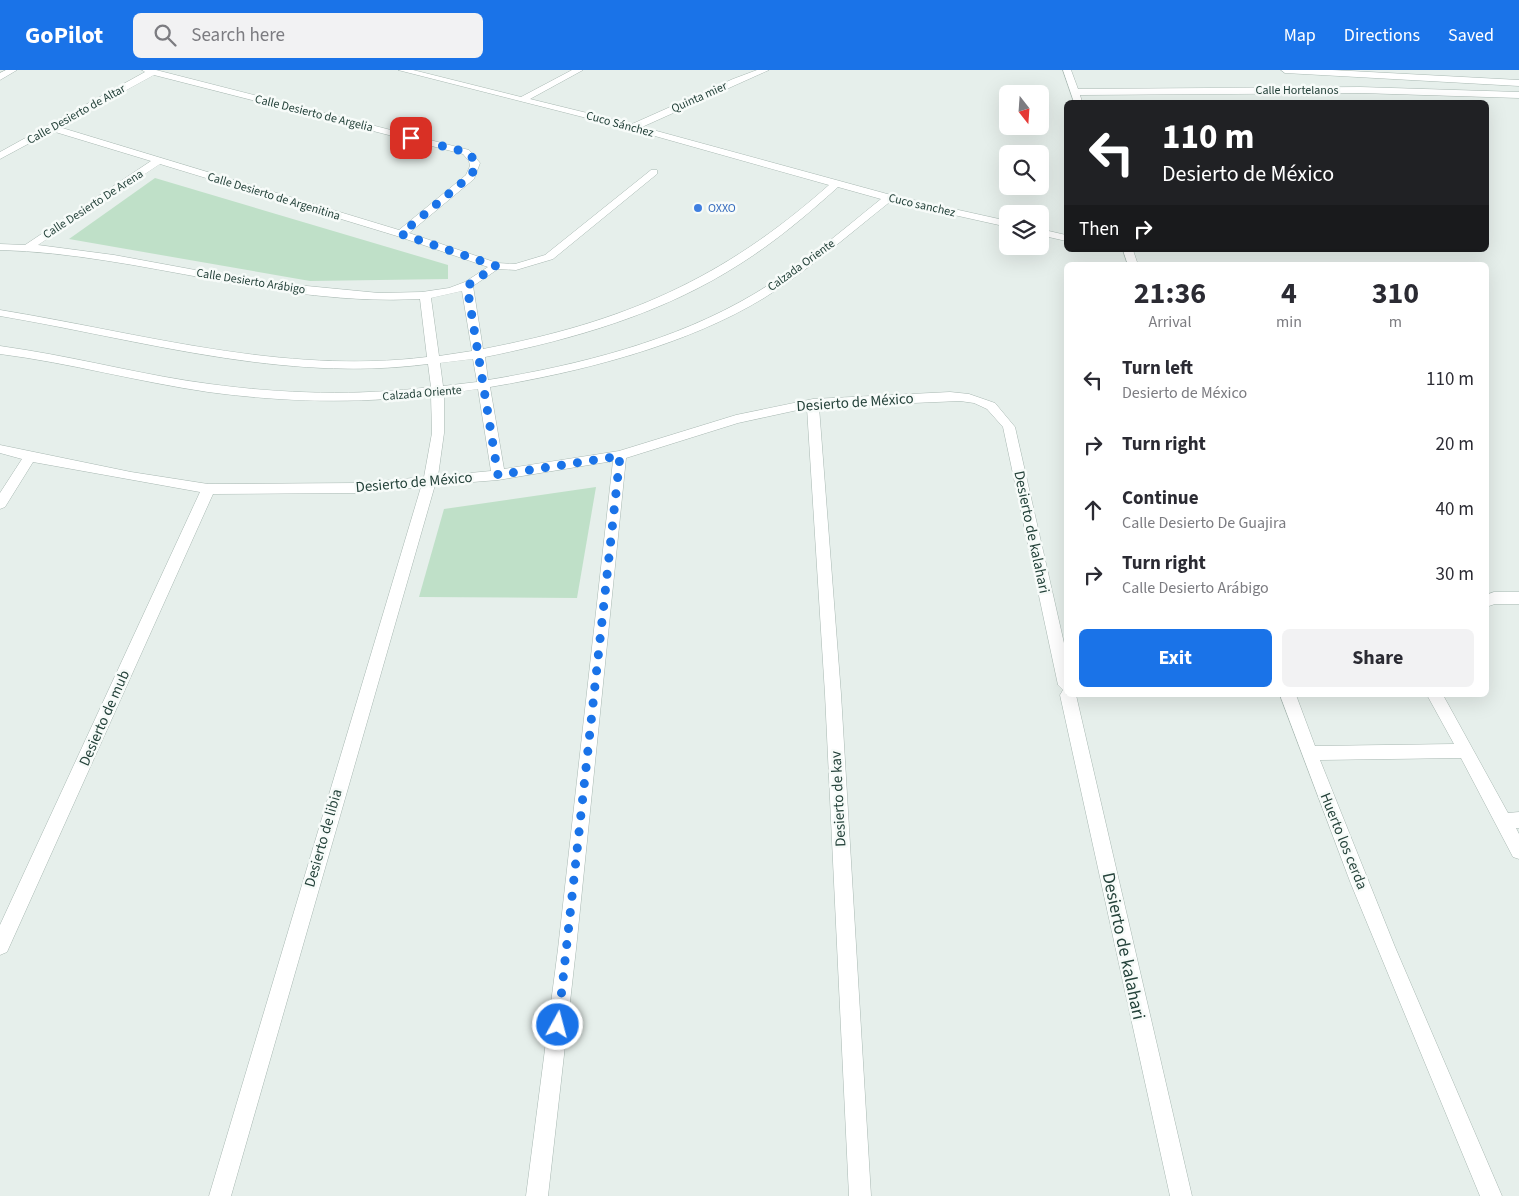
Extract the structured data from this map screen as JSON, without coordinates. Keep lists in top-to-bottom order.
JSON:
{
  "streets": {
    "street": [
      "Calle Hortelanos",
      "Quinta mier",
      "Calle Desierto de Argelia",
      "Calle Desierto de Altar",
      "Cuco Sánchez",
      "Calle Desierto de Argenitina",
      "Calle Desierto De Arena",
      "Cuco sanchez",
      "Calzada Oriente",
      "Calle Desierto Arábigo",
      "Desierto de México",
      "Desierto de kalahari",
      "Desierto de mub",
      "Desierto de kav",
      "Desierto de libia",
      "Huerto los cerda"
    ]
  },
  "crossings": [
    ["Quinta mier", "Cuco Sánchez"],
    ["Calle Desierto de Argelia", "Calle Desierto de Altar"],
    ["Calle Desierto de Argelia", "Calle Desierto de Argenitina"],
    ["Calle Desierto de Altar", "Calle Desierto de Argenitina"],
    ["Cuco Sánchez", "Cuco sanchez"],
    ["Calle Desierto de Argenitina", "Calle Desierto De Arena"],
    ["Calle Desierto de Argenitina", "Calle Desierto Arábigo"],
    ["Calle Desierto De Arena", "Calle Desierto Arábigo"],
    ["Cuco sanchez", "Calzada Oriente"],
    ["Calzada Oriente", "Desierto de libia"],
    ["Calle Desierto Arábigo", "Desierto de libia"],
    ["Desierto de México", "Desierto de kalahari"],
    ["Desierto de México", "Desierto de mub"],
    ["Desierto de México", "Desierto de kav"],
    ["Desierto de México", "Desierto de libia"]
  ],
  "places": ["OXXO"],
  "north": "bottom",
  "page": {
    "header": "GoPilot",
    "search": "Search here",
    "nav": ["Map", "Directions", "Saved"],
    "turn": ["110 m", "Desierto de México"],
    "then": "Then",
    "eta": [
      "21:36",
      "Arrival",
      "4",
      "min",
      "310",
      "m"
    ],
    "list": [
      {
        "name": "Turn left",
        "note": "Desierto de México",
        "value": "110 m"
      },
      {
        "name": "Turn right",
        "value": "20 m"
      },
      {
        "name": "Continue",
        "note": "Calle Desierto De Guajira",
        "value": "40 m"
      },
      {
        "name": "Turn right",
        "note": "Calle Desierto Arábigo",
        "value": "30 m"
      }
    ],
    "buttons": ["Exit", "Share"]
  }
}
